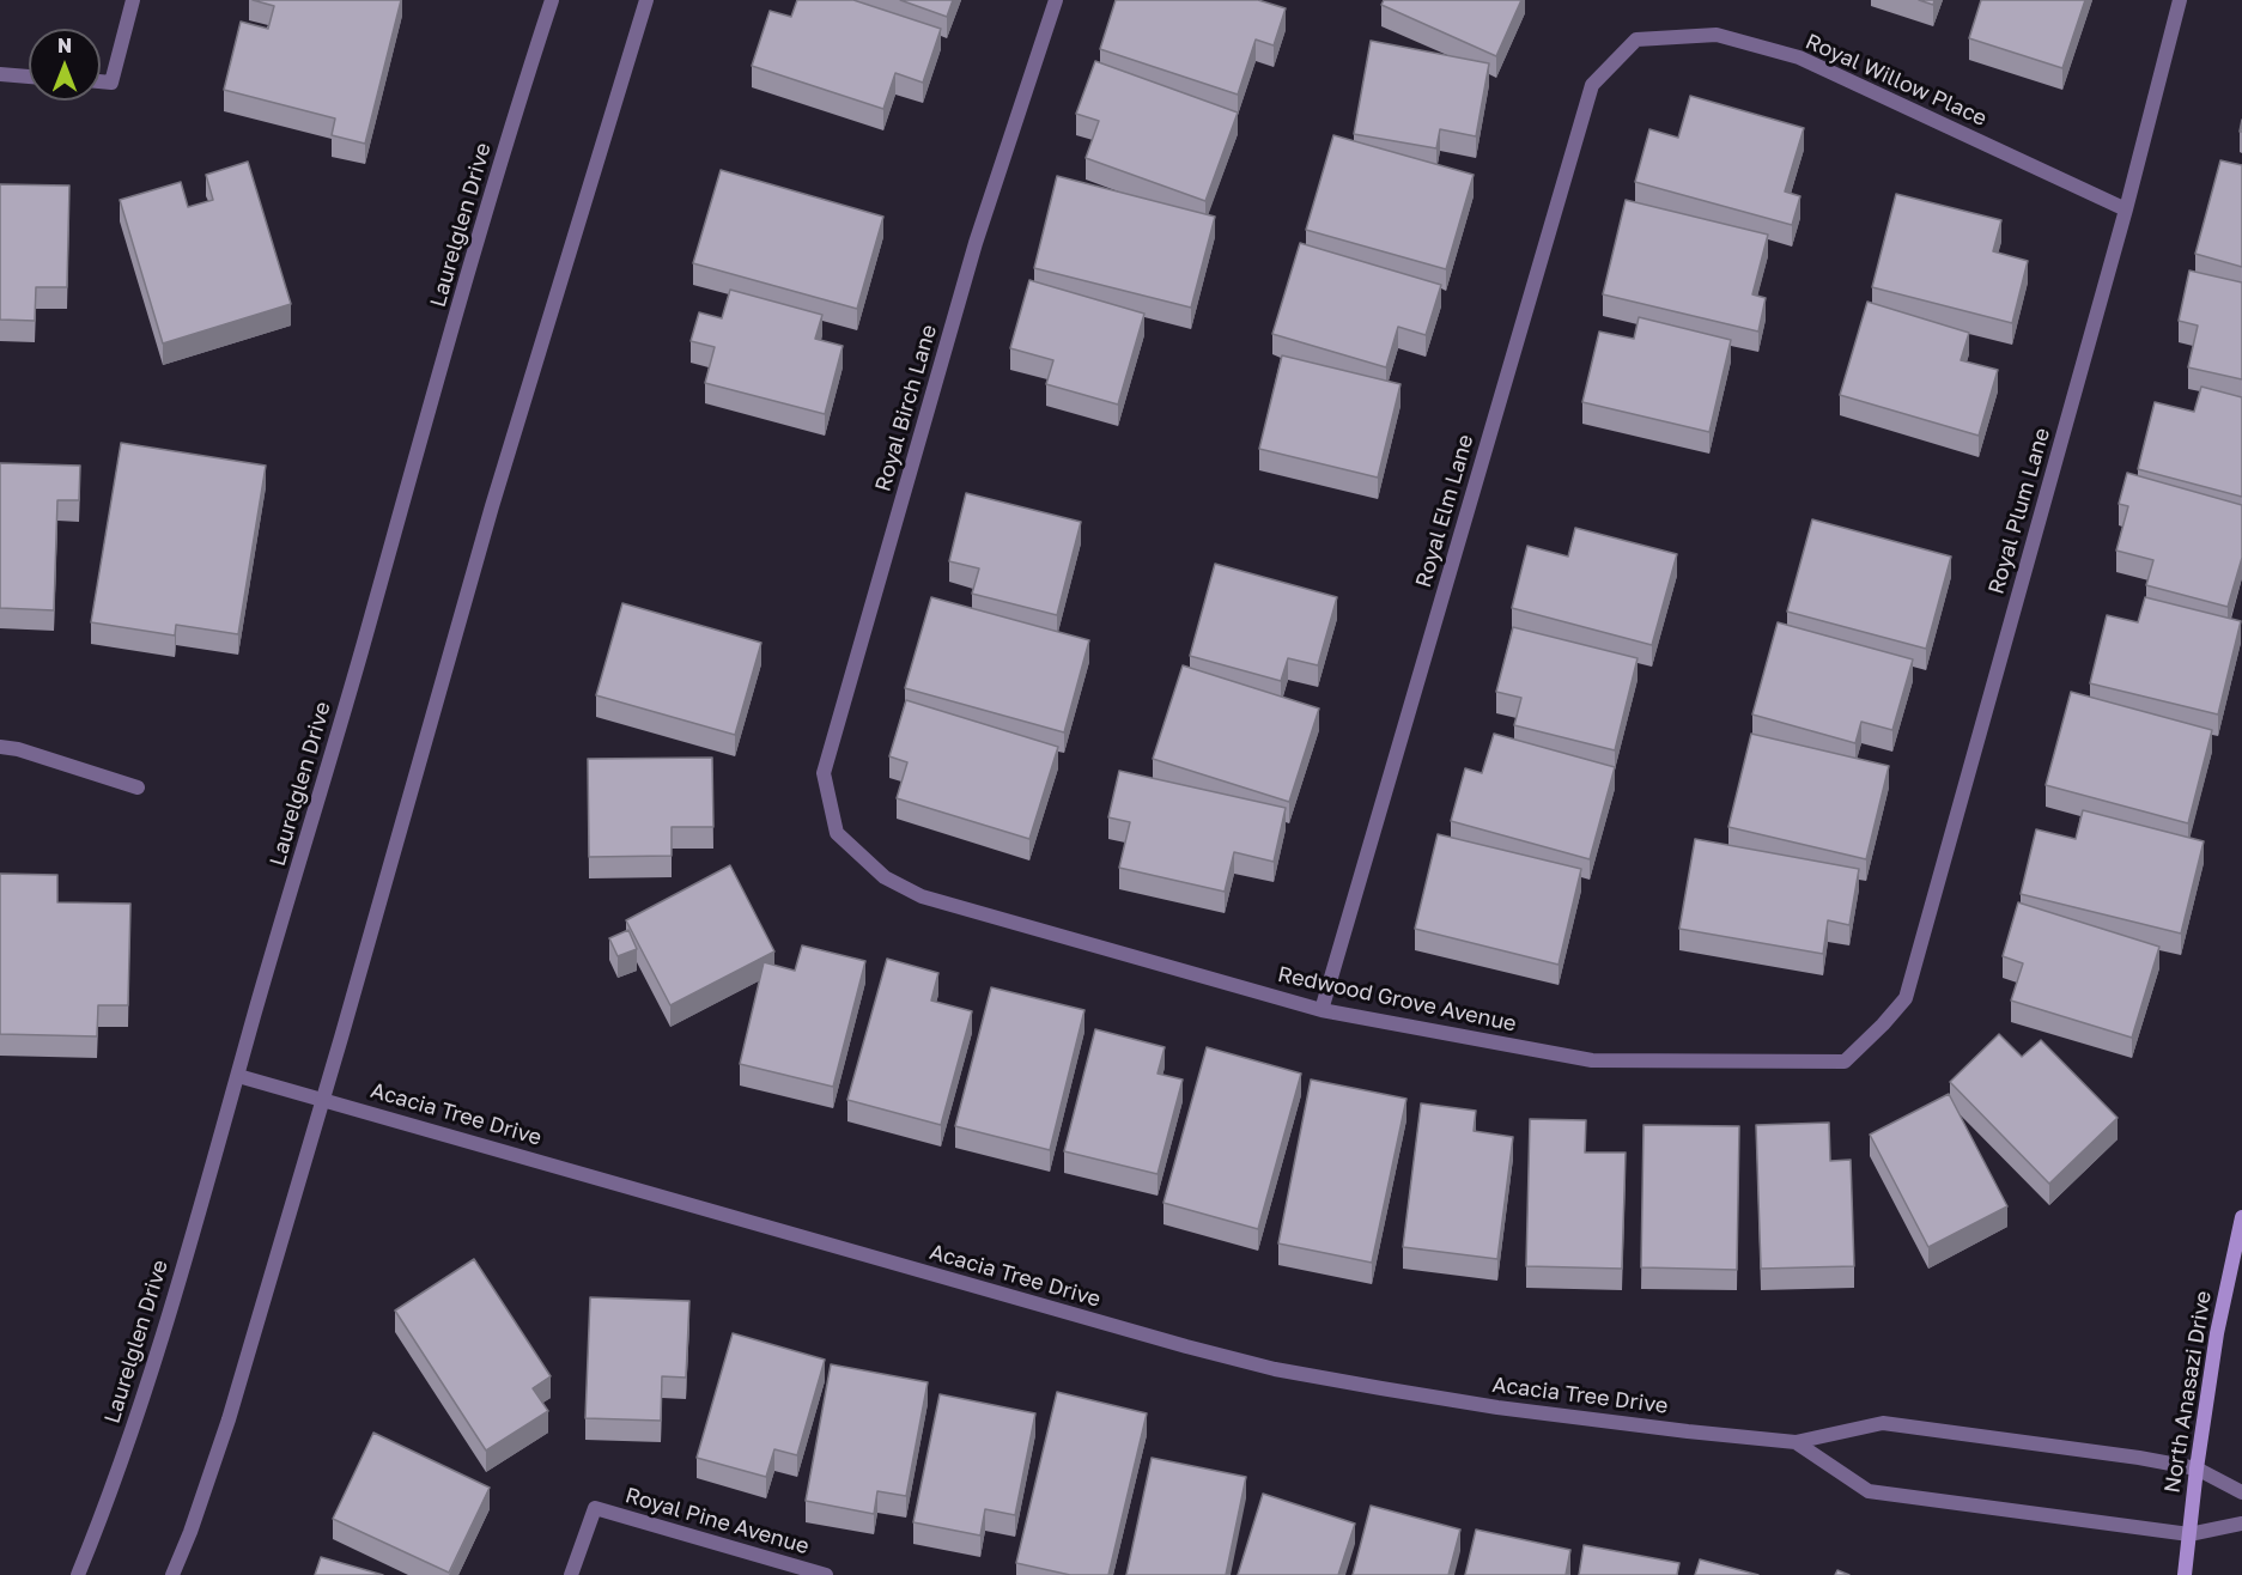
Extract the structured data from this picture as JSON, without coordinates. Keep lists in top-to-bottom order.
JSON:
{
  "streets": {
    "main road": ["North Anasazi Drive"],
    "street": [
      "Royal Willow Place",
      "Laurelglen Drive",
      "Royal Birch Lane",
      "Royal Elm Lane",
      "Royal Plum Lane",
      "Redwood Grove Avenue",
      "Acacia Tree Drive",
      "Royal Pine Avenue"
    ]
  },
  "crossings": [
    ["Royal Willow Place", "Royal Elm Lane"],
    ["Royal Willow Place", "Royal Plum Lane"],
    ["Laurelglen Drive", "Acacia Tree Drive"],
    ["Royal Birch Lane", "Redwood Grove Avenue"],
    ["Royal Elm Lane", "Redwood Grove Avenue"],
    ["Royal Plum Lane", "Redwood Grove Avenue"],
    ["Acacia Tree Drive", "North Anasazi Drive"]
  ],
  "north": "top"
}
